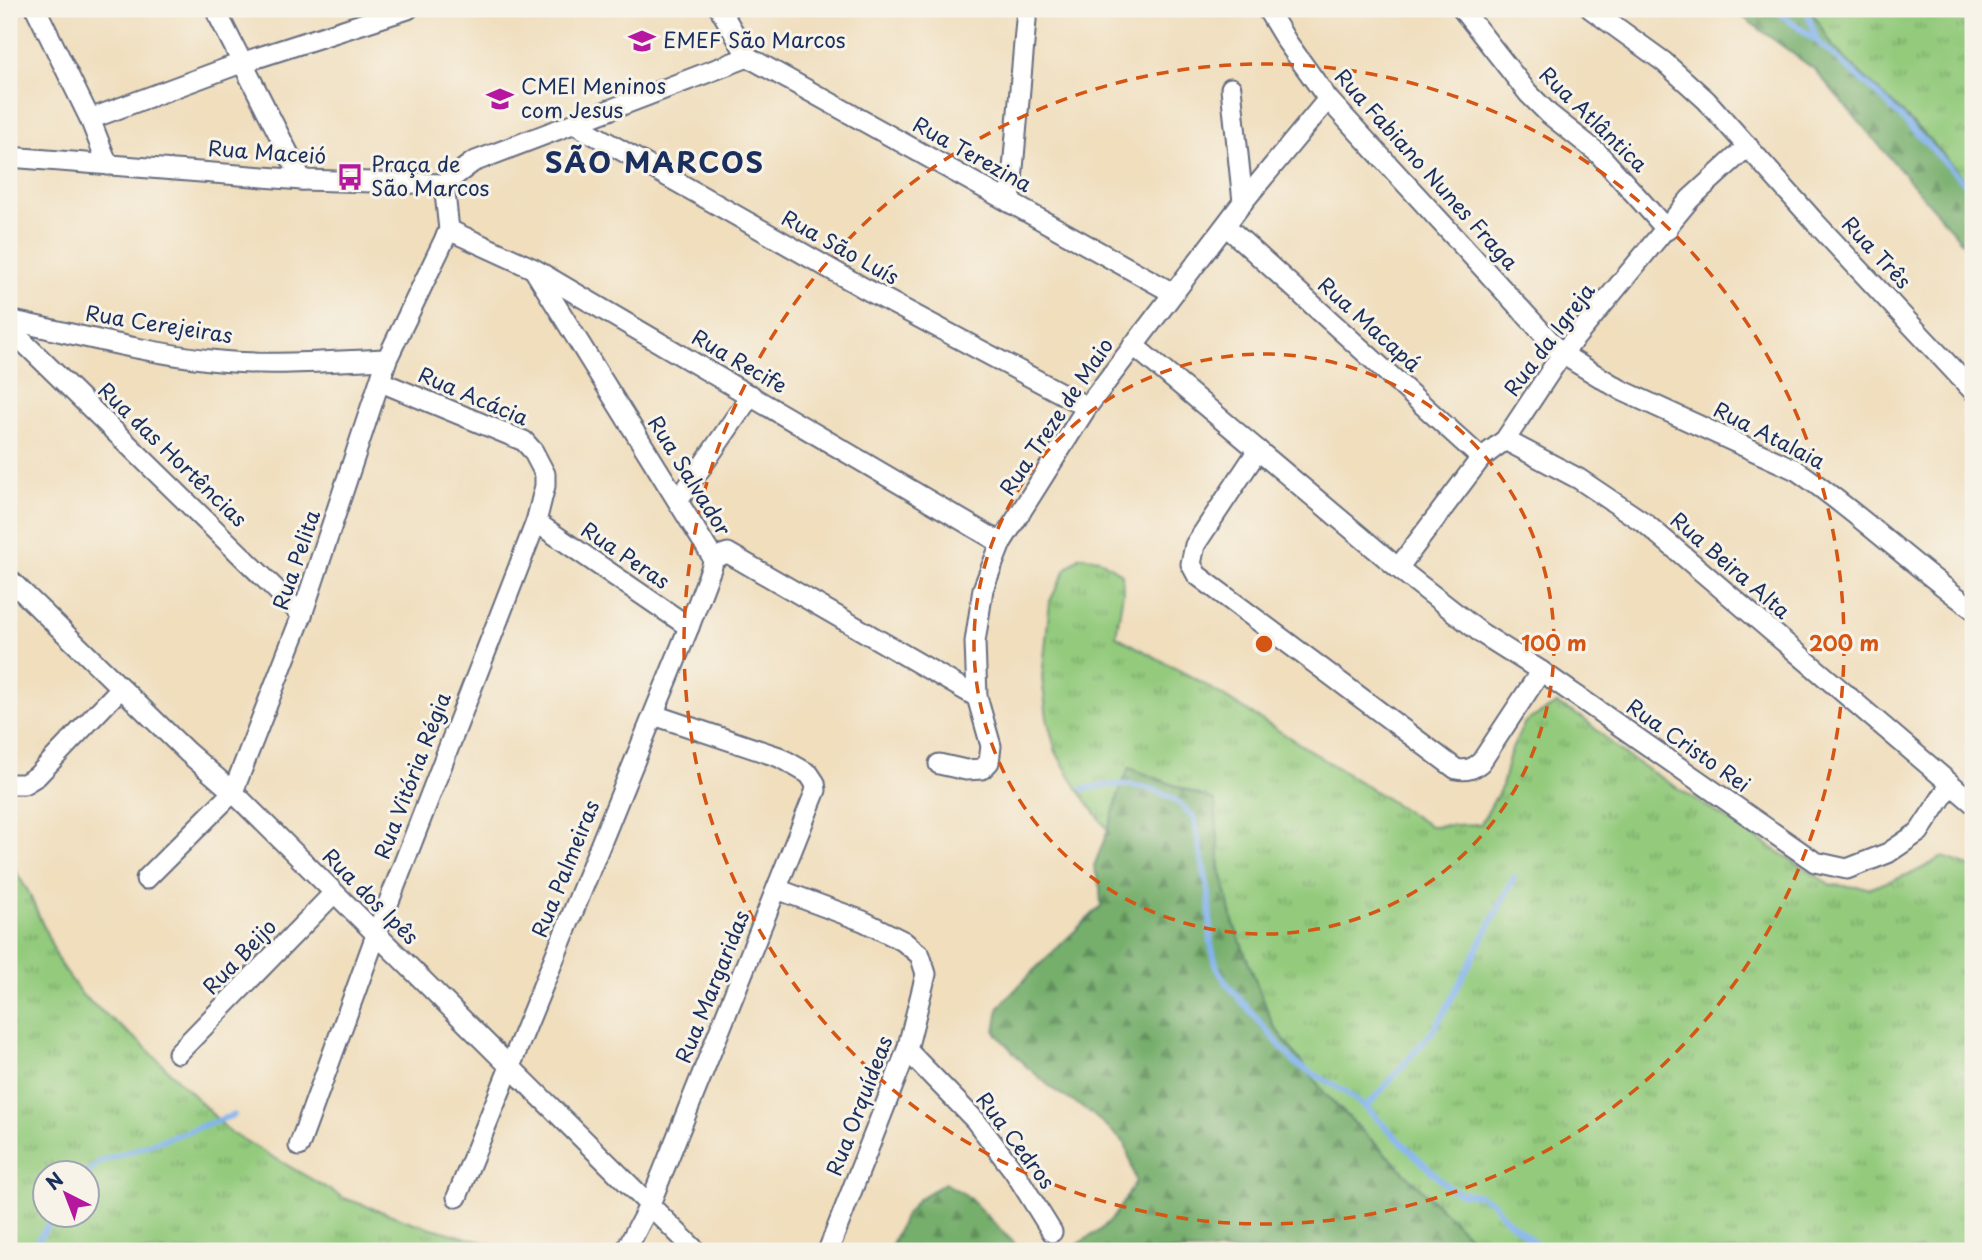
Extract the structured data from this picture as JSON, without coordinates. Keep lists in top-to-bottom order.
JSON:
{
  "streets": {
    "street": [
      "Rua Atlântica",
      "Rua Maceió",
      "Rua Terezina",
      "Rua Fabiano Nunes Fraga",
      "Rua São Luís",
      "Rua Três",
      "Rua Cerejeiras",
      "Rua Macapá",
      "Rua da Igreja",
      "Rua Recife",
      "Rua Acácia",
      "Rua Treze de Maio",
      "Rua Atalaia",
      "Rua das Hortências",
      "Rua Salvador",
      "Rua Peras",
      "Rua Pelita",
      "Rua Beira Alta",
      "Rua Cristo Rei",
      "Rua Vitória Régia",
      "Rua Palmeiras",
      "Rua dos Ipês",
      "Rua Beijo",
      "Rua Margaridas",
      "Rua Orquídeas",
      "Rua Cedros"
    ]
  },
  "crossings": [
    ["Rua Atlântica", "Rua da Igreja"],
    ["Rua Terezina", "Rua Treze de Maio"],
    ["Rua Fabiano Nunes Fraga", "Rua da Igreja"],
    ["Rua Fabiano Nunes Fraga", "Rua Treze de Maio"],
    ["Rua Fabiano Nunes Fraga", "Rua Atalaia"],
    ["Rua São Luís", "Rua Treze de Maio"],
    ["Rua Três", "Rua da Igreja"],
    ["Rua Cerejeiras", "Rua Pelita"],
    ["Rua Macapá", "Rua da Igreja"],
    ["Rua Macapá", "Rua Treze de Maio"],
    ["Rua da Igreja", "Rua Atalaia"],
    ["Rua da Igreja", "Rua Beira Alta"],
    ["Rua da Igreja", "Rua Cristo Rei"],
    ["Rua Recife", "Rua Treze de Maio"],
    ["Rua Recife", "Rua Salvador"],
    ["Rua Recife", "Rua Pelita"],
    ["Rua Acácia", "Rua Pelita"],
    ["Rua Acácia", "Rua Vitória Régia"],
    ["Rua Treze de Maio", "Rua Salvador"],
    ["Rua Treze de Maio", "Rua Cristo Rei"],
    ["Rua das Hortências", "Rua Pelita"],
    ["Rua Salvador", "Rua Palmeiras"],
    ["Rua Peras", "Rua Vitória Régia"],
    ["Rua Peras", "Rua Palmeiras"],
    ["Rua Pelita", "Rua dos Ipês"],
    ["Rua Beira Alta", "Rua Cristo Rei"],
    ["Rua Vitória Régia", "Rua dos Ipês"],
    ["Rua Palmeiras", "Rua dos Ipês"],
    ["Rua Palmeiras", "Rua Margaridas"],
    ["Rua dos Ipês", "Rua Beijo"],
    ["Rua dos Ipês", "Rua Margaridas"],
    ["Rua Margaridas", "Rua Orquídeas"],
    ["Rua Orquídeas", "Rua Cedros"]
  ],
  "districts": ["SÃO MARCOS"],
  "places": {
    "school or university": ["EMEF São Marcos", "CMEI Meninos com Jesus"],
    "bus stop": ["Praça de São Marcos"]
  },
  "north": "top left",
  "rings": ["100 m", "200 m"]
}
